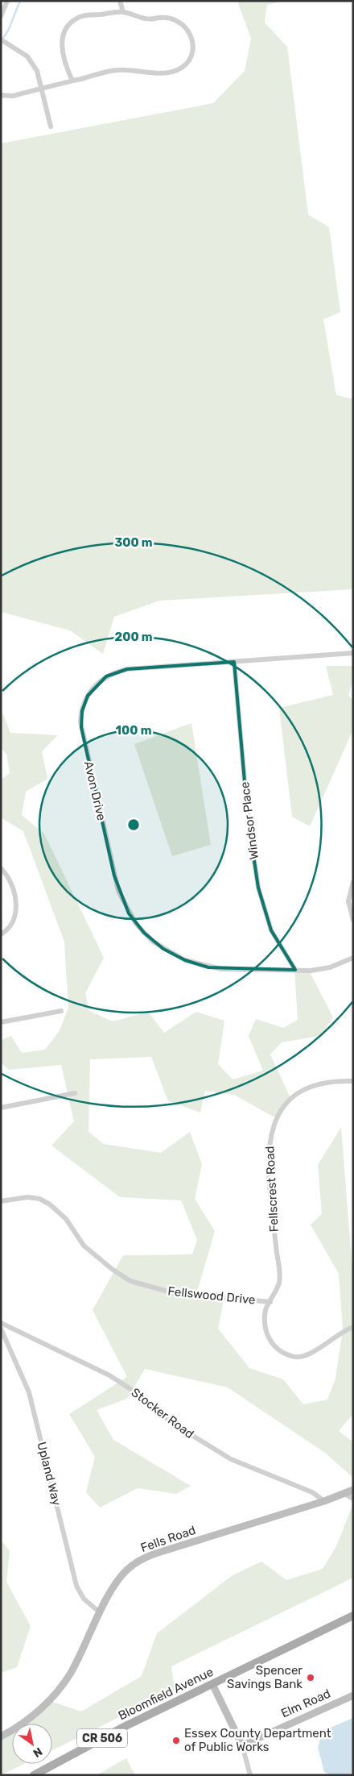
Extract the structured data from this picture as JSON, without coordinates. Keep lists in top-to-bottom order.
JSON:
{
  "streets": {
    "main road": ["Bloomfield Avenue", "CR 506"],
    "street": [
      "Avon Drive",
      "Windsor Place",
      "Fellscrest Road",
      "Fellswood Drive",
      "Stocker Road",
      "Upland Way",
      "Fells Road",
      "Elm Road"
    ]
  },
  "crossings": [
    ["Avon Drive", "Windsor Place"],
    ["Fellscrest Road", "Fellswood Drive"],
    ["Stocker Road", "Fells Road"],
    ["Upland Way", "Fells Road"]
  ],
  "places": ["Spencer Savings Bank", "Essex County Department of Public Works"],
  "north": "bottom right",
  "rings": ["300 m", "200 m", "100 m"]
}
